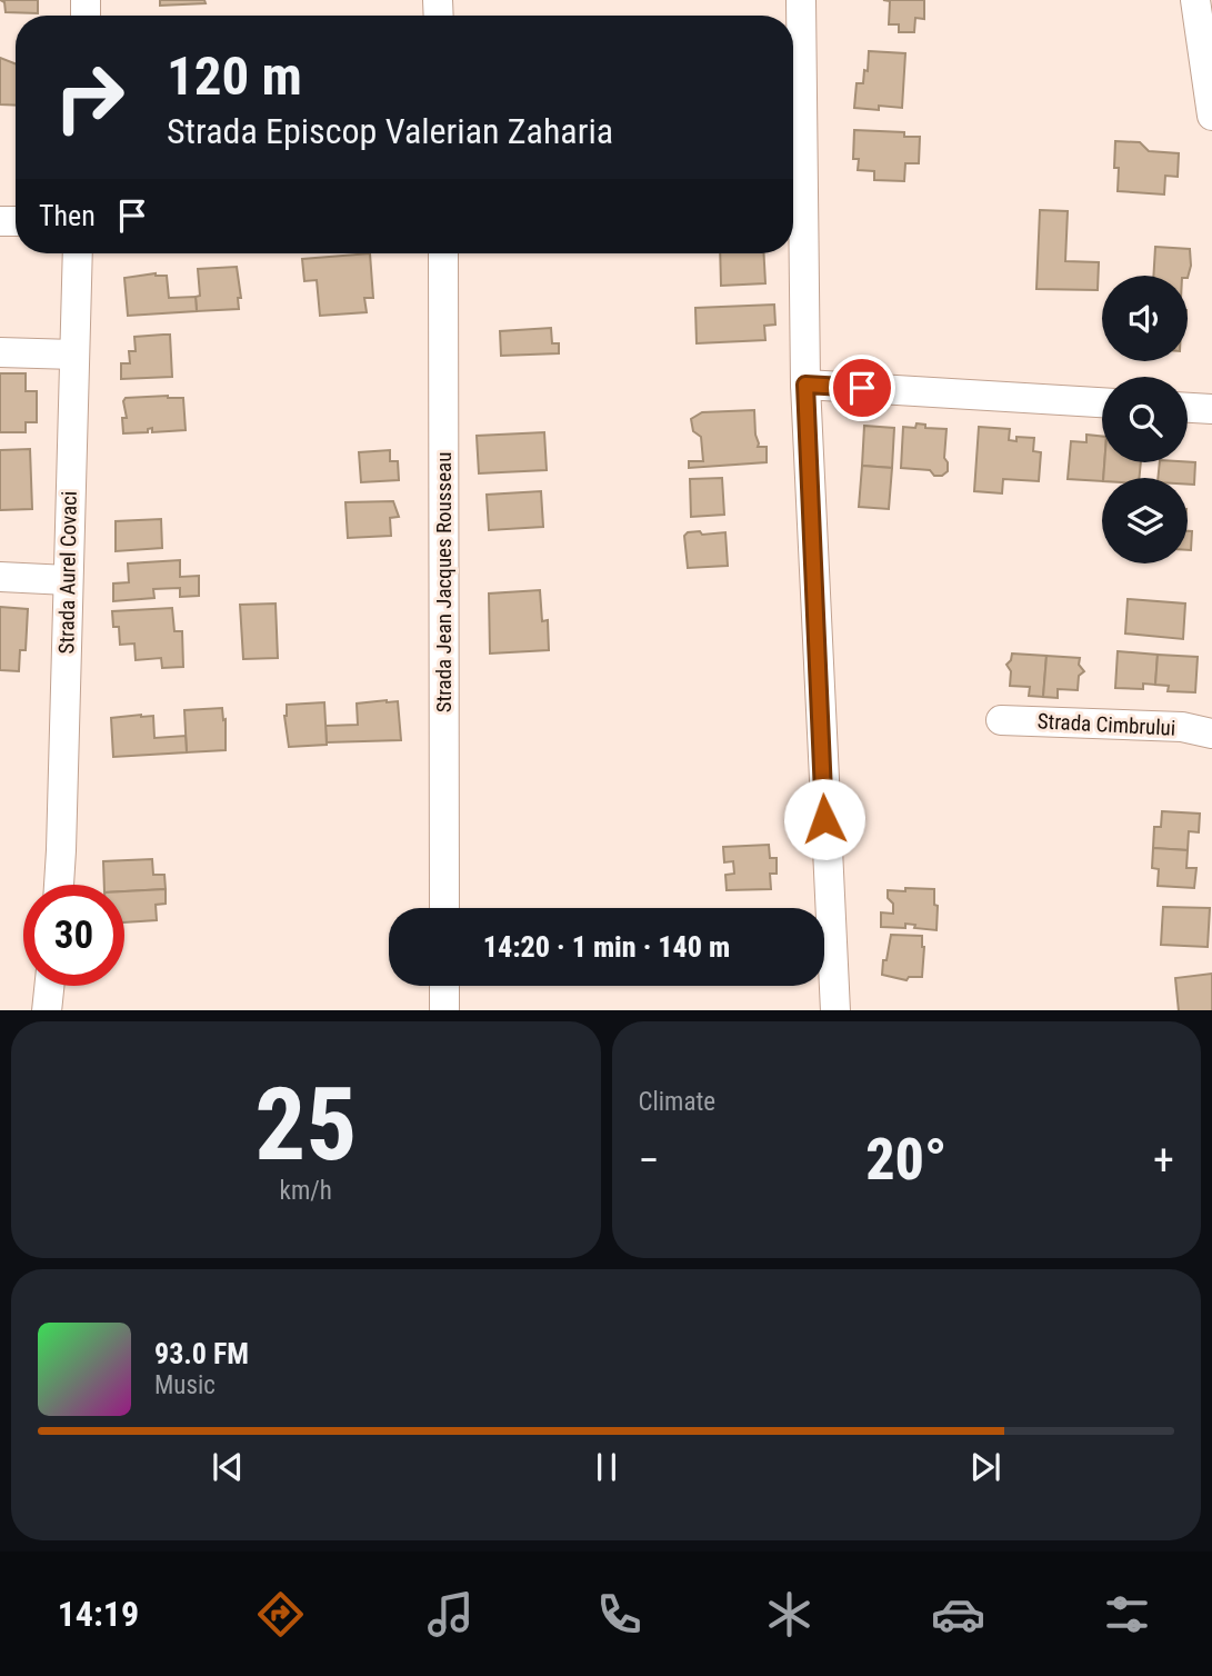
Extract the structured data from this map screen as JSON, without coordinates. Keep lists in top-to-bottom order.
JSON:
{
  "streets": {
    "street": ["Strada Aurel Covaci", "Strada Jean Jacques Rousseau", "Strada Cimbrului"]
  },
  "page": {
    "turn": ["120 m", "Strada Episcop Valerian Zaharia"],
    "then": "Then",
    "limit": "30",
    "trip": "14:20 · 1 min · 140 m",
    "tile": [
      ["25", "km/h"],
      "Climate"
    ],
    "heat": ["−", "20°", "+"],
    "song": ["93.0 FM", "Music"],
    "tabs": "14:19"
  }
}
